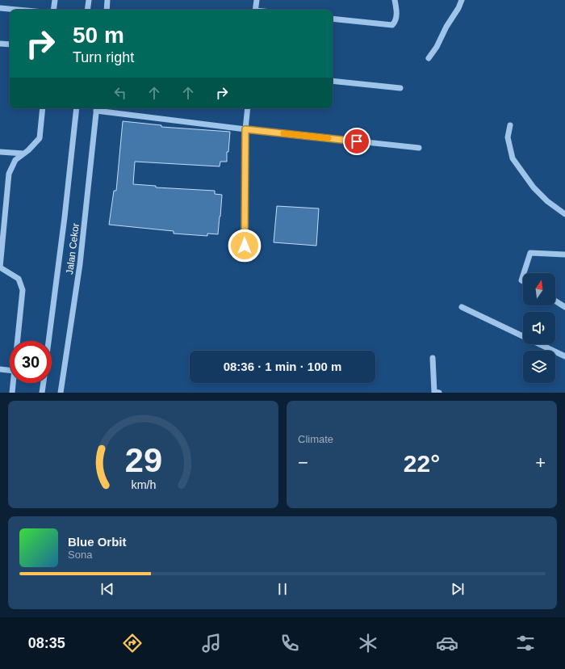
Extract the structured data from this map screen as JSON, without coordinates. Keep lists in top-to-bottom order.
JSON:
{
  "streets": {
    "street": ["Jalan Cekor"]
  },
  "north": "top",
  "page": {
    "turn": ["50 m", "Turn right"],
    "limit": "30",
    "trip": "08:36 · 1 min · 100 m",
    "tile": "Climate",
    "heat": ["−", "22°", "+"],
    "song": ["Blue Orbit", "Sona"],
    "tabs": "08:35",
    "gauge": ["29", "km/h"]
  }
}
